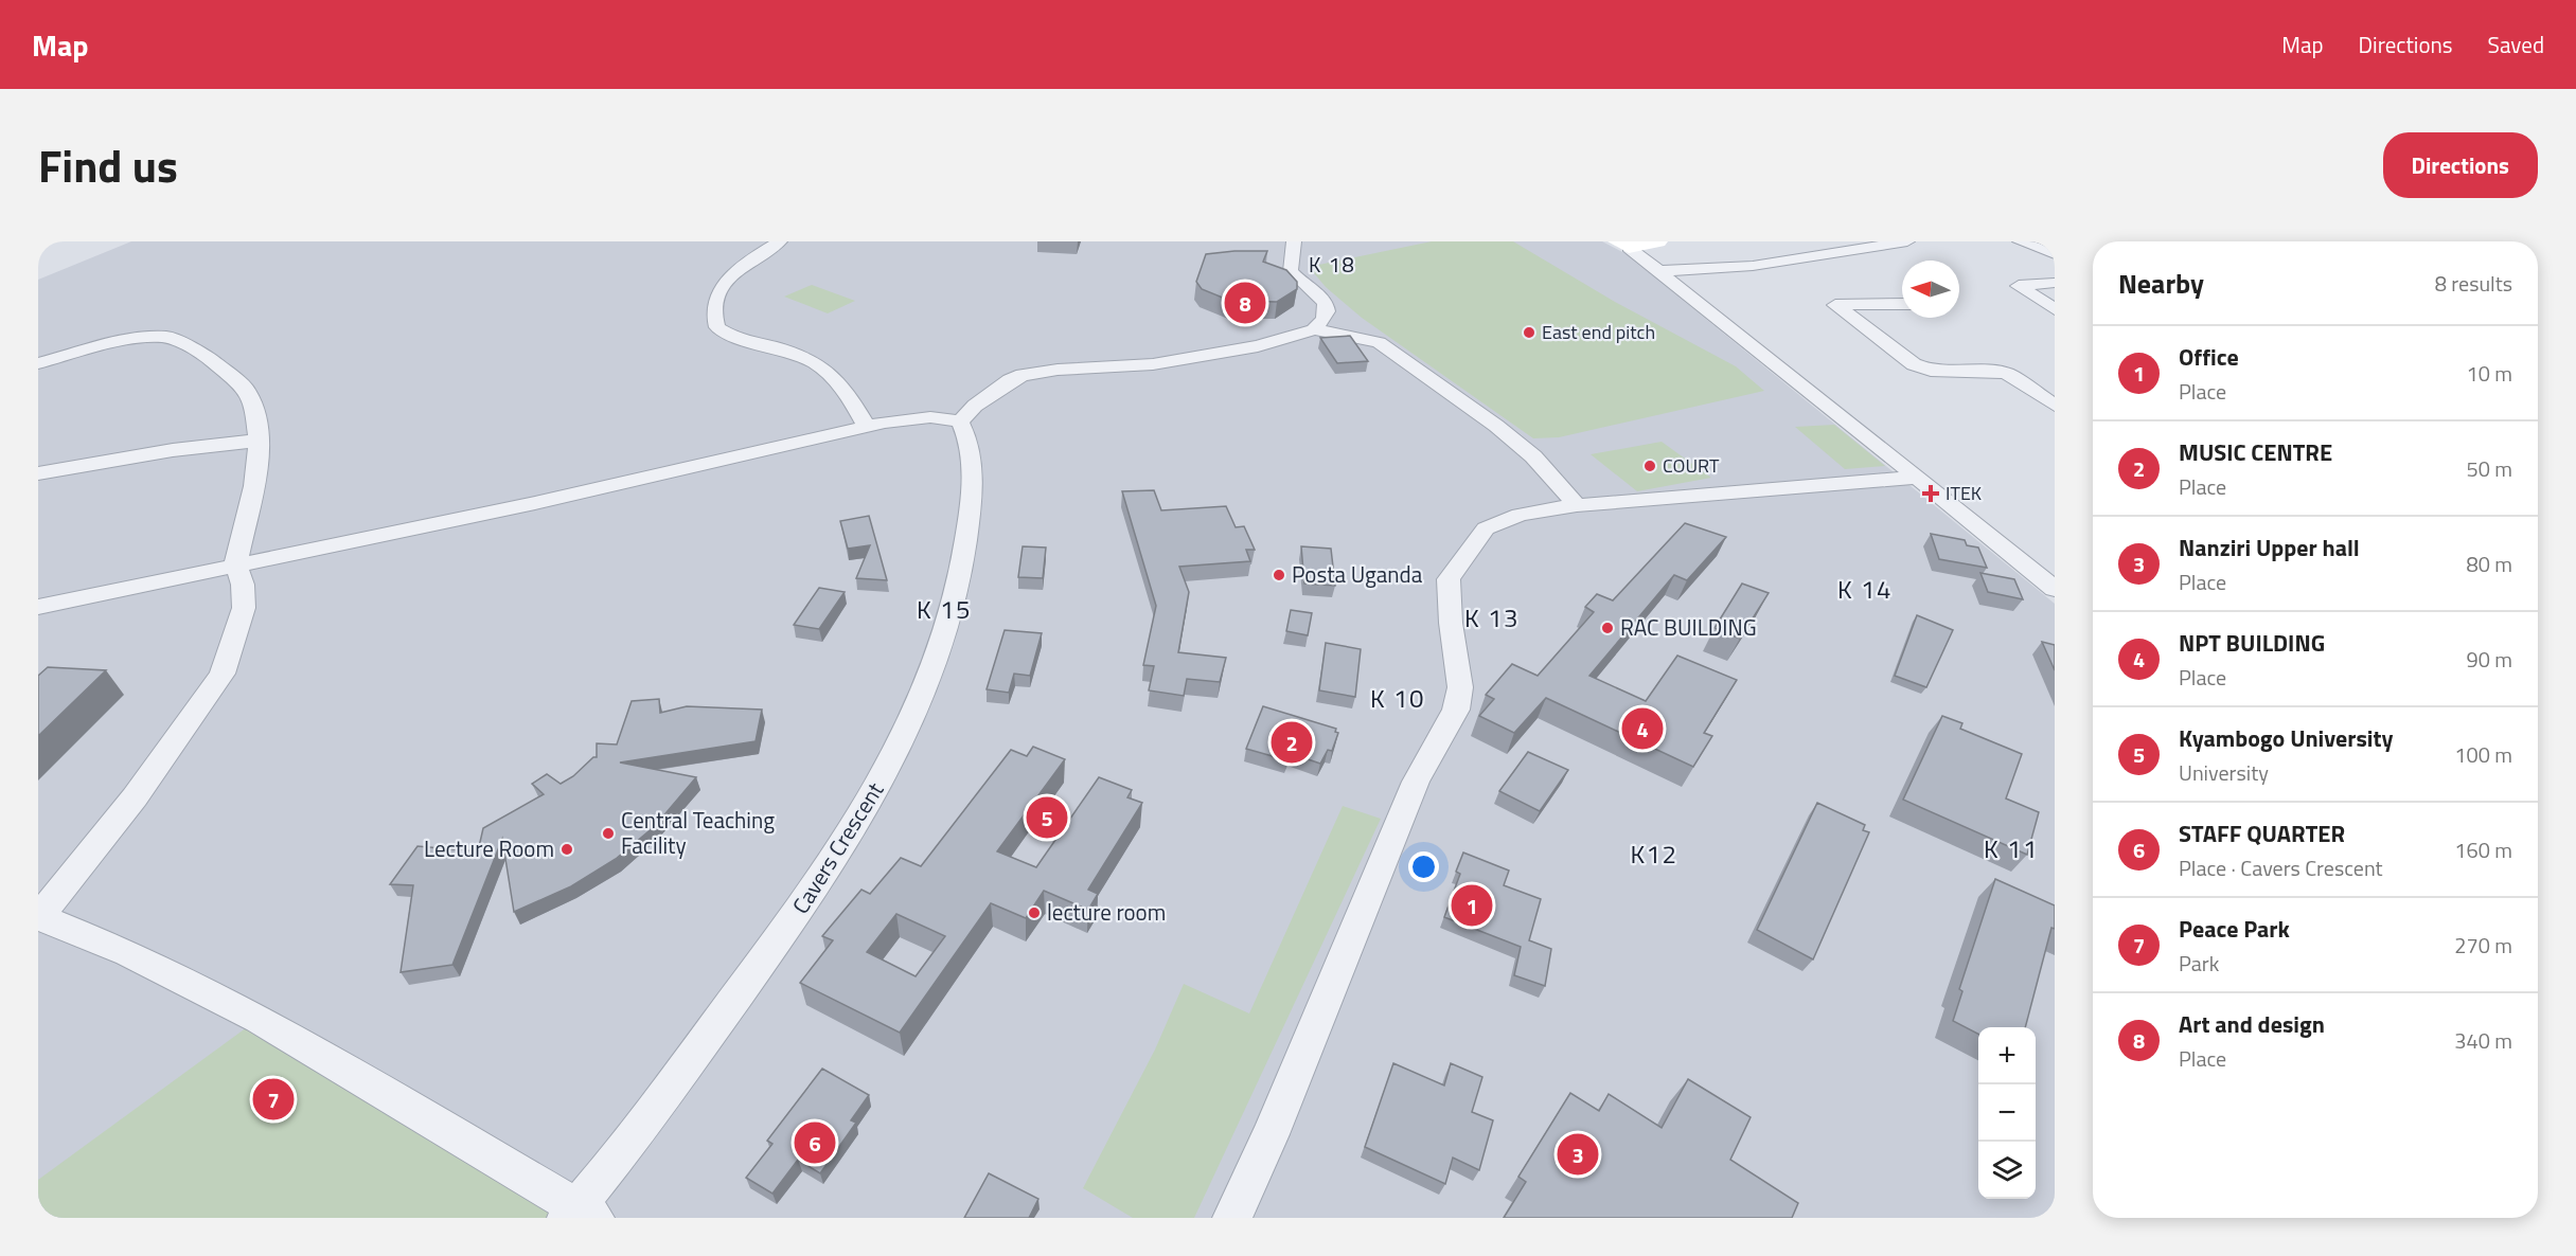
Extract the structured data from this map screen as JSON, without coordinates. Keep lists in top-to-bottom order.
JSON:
{
  "streets": {
    "street": ["Cavers Crescent"]
  },
  "districts": [
    "K 18",
    "K 14",
    "K 15",
    "K 13",
    "K 10",
    "K 11",
    "K12"
  ],
  "places": {
    "other": [
      "East end pitch",
      "COURT",
      "Posta Uganda",
      "RAC BUILDING",
      "Central Teaching Facility",
      "Lecture Room",
      "lecture room"
    ],
    "health": ["ITEK"]
  },
  "north": "left",
  "page": {
    "header": "Map",
    "nav": ["Map", "Directions", "Saved"],
    "title": "Find us",
    "buttons": "Directions",
    "heading": ["Nearby", "8 results"],
    "pins": [
      "8",
      "4",
      "2",
      "5",
      "1",
      "7",
      "6",
      "3"
    ],
    "list": [
      {
        "mark": "1",
        "name": "Office",
        "note": "Place",
        "value": "10 m"
      },
      {
        "mark": "2",
        "name": "MUSIC CENTRE",
        "note": "Place",
        "value": "50 m"
      },
      {
        "mark": "3",
        "name": "Nanziri Upper hall",
        "note": "Place",
        "value": "80 m"
      },
      {
        "mark": "4",
        "name": "NPT BUILDING",
        "note": "Place",
        "value": "90 m"
      },
      {
        "mark": "5",
        "name": "Kyambogo University",
        "note": "University",
        "value": "100 m"
      },
      {
        "mark": "6",
        "name": "STAFF QUARTER",
        "note": "Place · Cavers Crescent",
        "value": "160 m"
      },
      {
        "mark": "7",
        "name": "Peace Park",
        "note": "Park",
        "value": "270 m"
      },
      {
        "mark": "8",
        "name": "Art and design",
        "note": "Place",
        "value": "340 m"
      }
    ],
    "map_buttons": ["+", "−"]
  }
}
